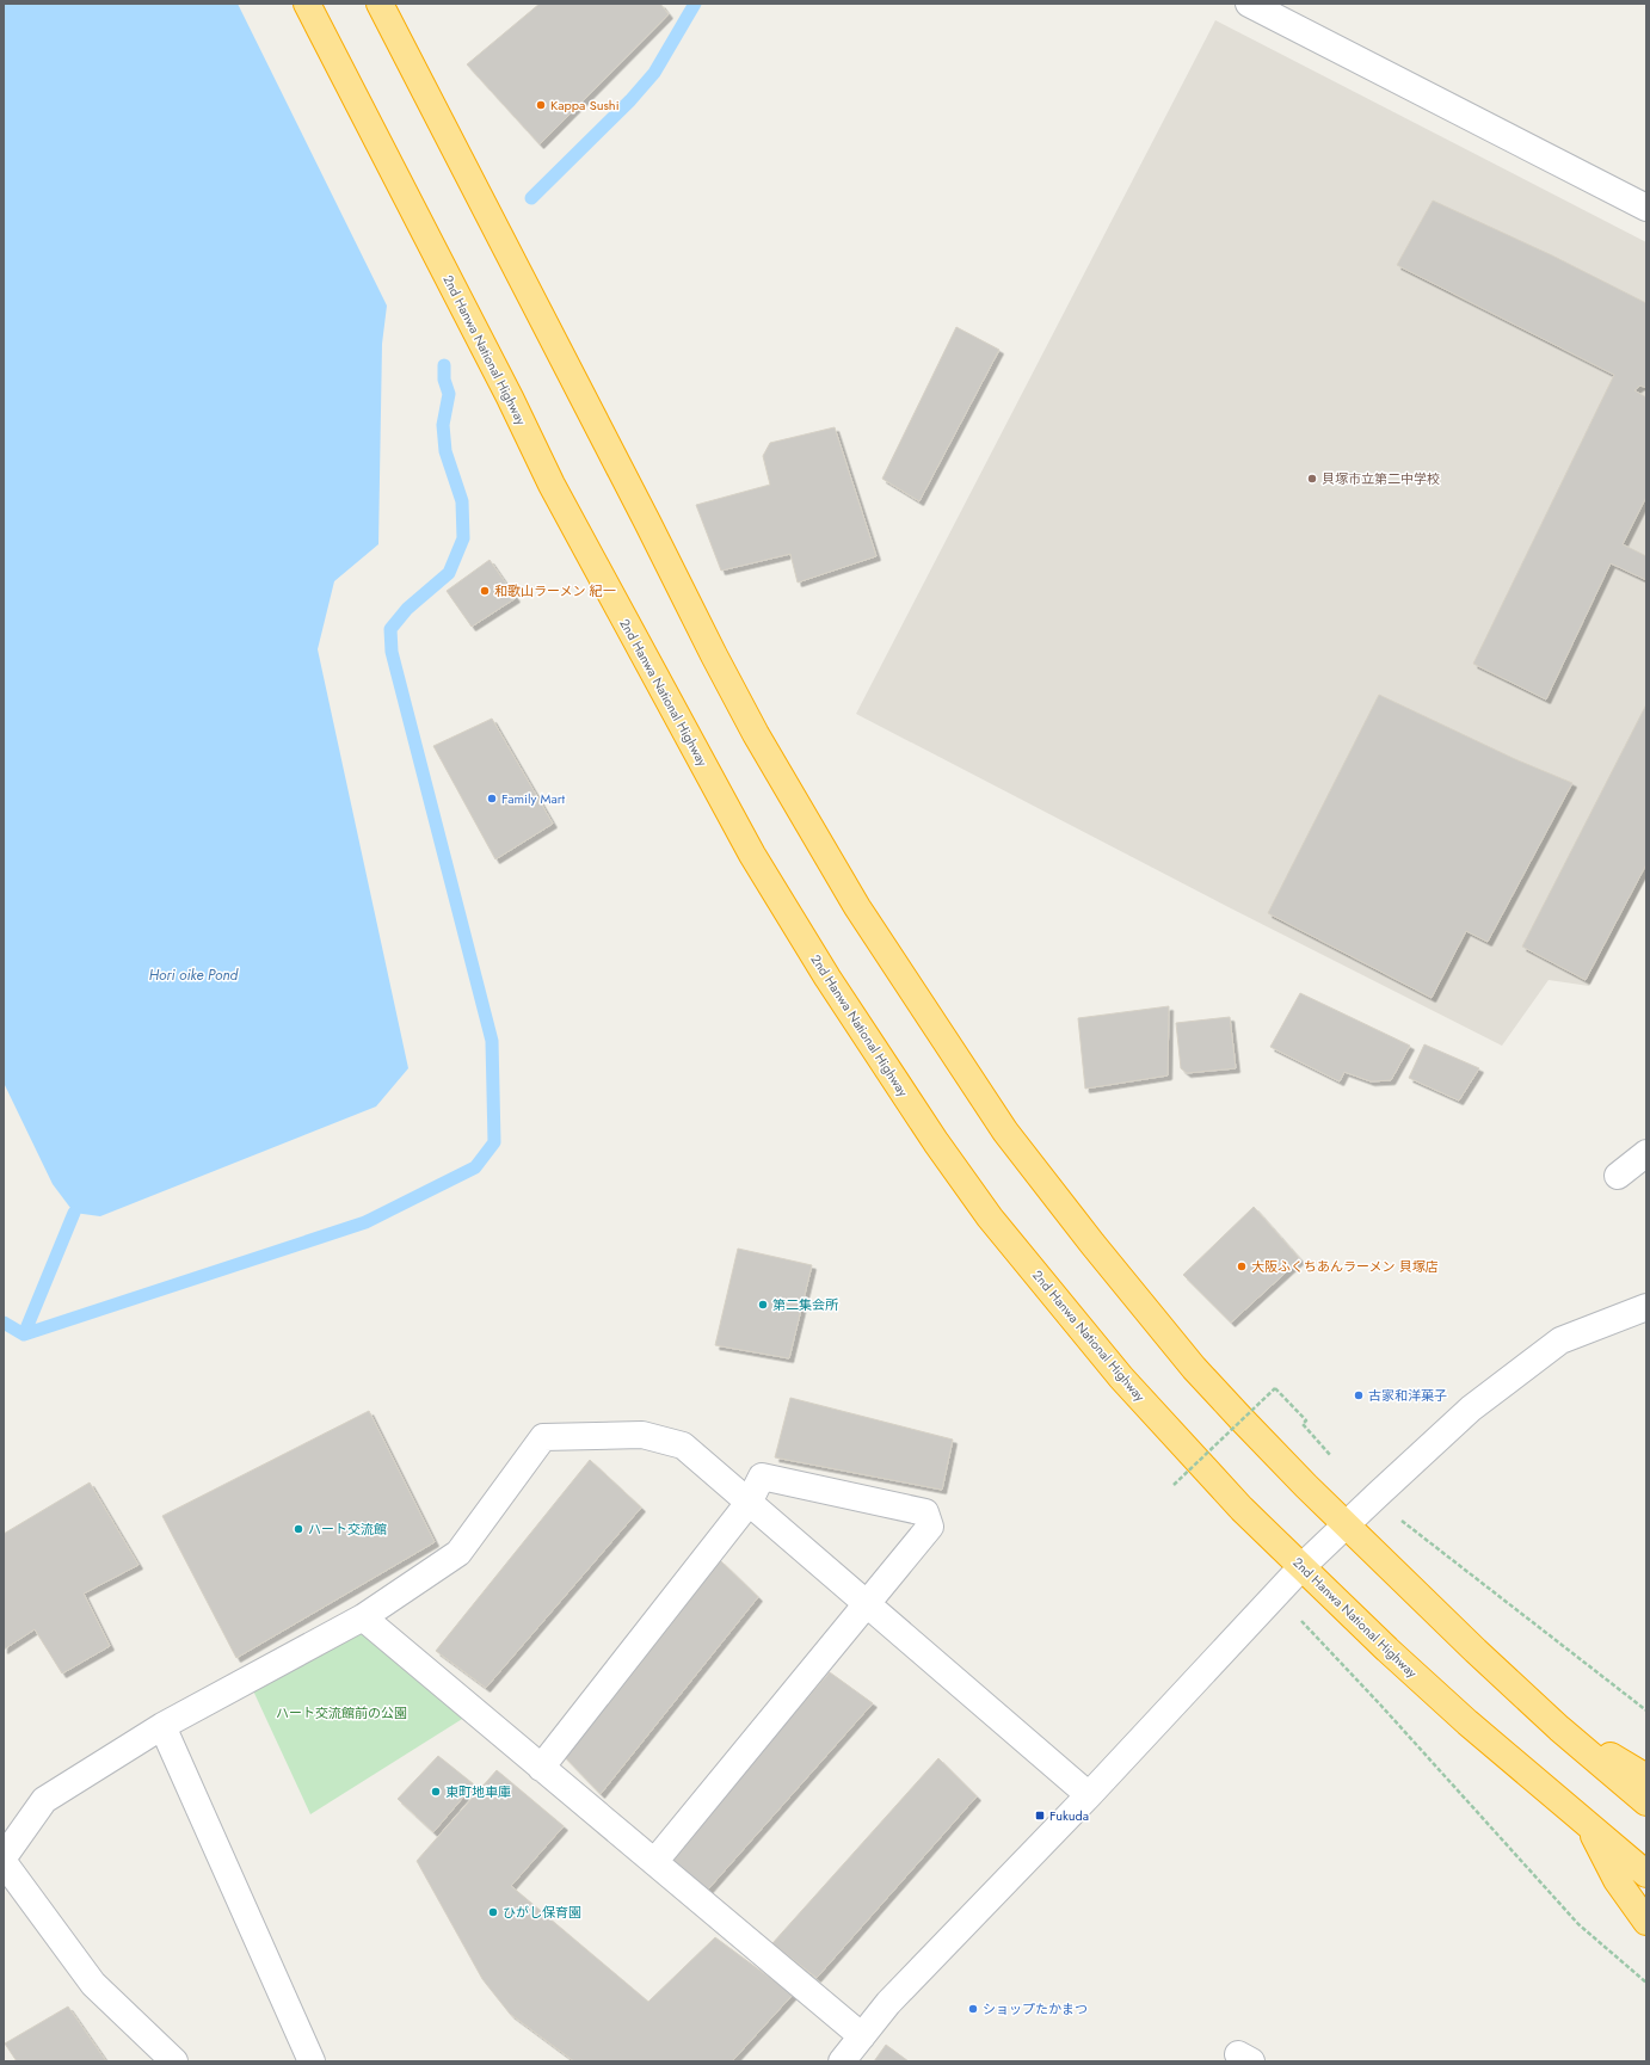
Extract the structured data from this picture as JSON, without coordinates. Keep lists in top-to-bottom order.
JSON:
{
  "streets": {
    "highway": ["2nd Hanwa National Highway"]
  },
  "water": ["Hori oike Pond"],
  "parks": ["ハート交流館前の公園"],
  "places": {
    "other": [
      "Kappa Sushi",
      "貝塚市立第二中学校",
      "和歌山ラーメン 紀一",
      "Family Mart",
      "大阪ふくちあんラーメン 貝塚店",
      "第二集会所",
      "古家和洋菓子",
      "ハート交流館",
      "東町地車庫",
      "ひがし保育園",
      "ショップたかまつ"
    ],
    "transit": ["Fukuda"]
  }
}
